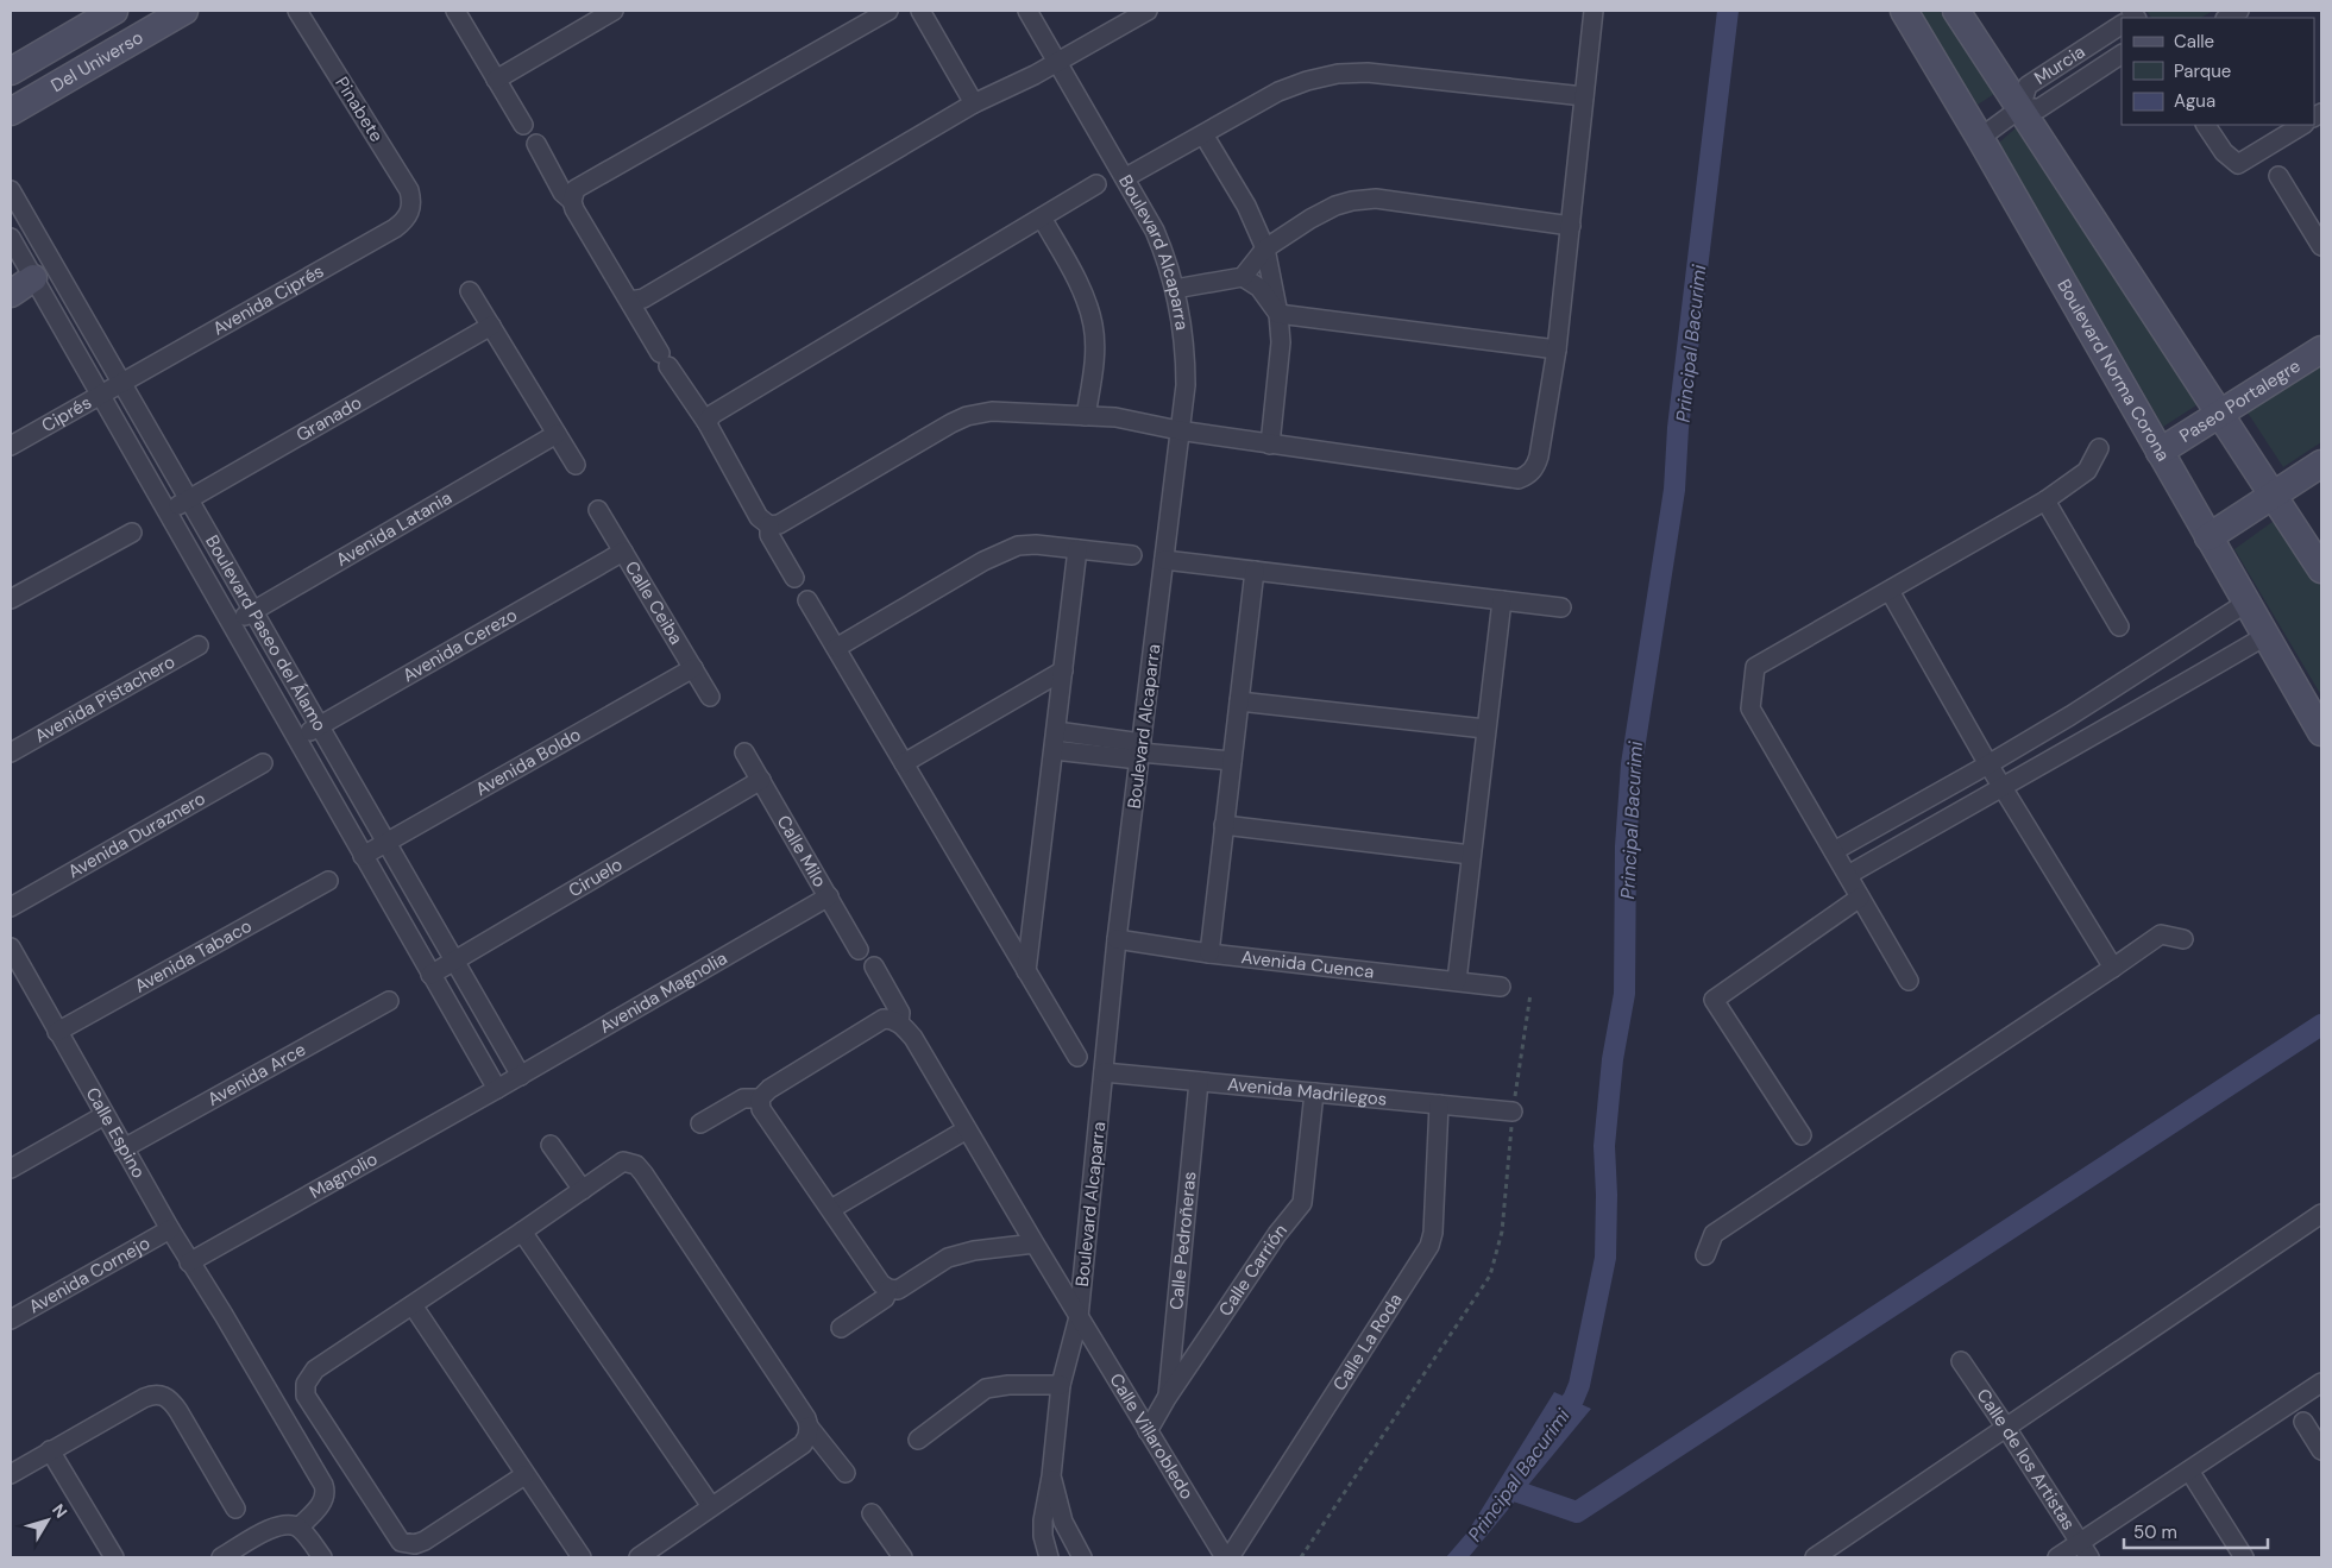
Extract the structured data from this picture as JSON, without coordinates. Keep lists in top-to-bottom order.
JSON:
{
  "streets": {
    "street": [
      "Del Universo",
      "Murcia",
      "Pinabete",
      "Boulevard Alcaparra",
      "Avenida Ciprés",
      "Boulevard Norma Corona",
      "Paseo Portalegre",
      "Ciprés",
      "Granado",
      "Avenida Latania",
      "Calle Ceiba",
      "Boulevard Paseo del Álamo",
      "Avenida Cerezo",
      "Avenida Pistachero",
      "Avenida Boldo",
      "Avenida Duraznero",
      "Calle Milo",
      "Ciruelo",
      "Avenida Tabaco",
      "Avenida Cuenca",
      "Avenida Magnolia",
      "Avenida Arce",
      "Avenida Madrilegos",
      "Calle Espino",
      "Magnolio",
      "Calle Pedroñeras",
      "Calle Carrión",
      "Avenida Cornejo",
      "Calle La Roda",
      "Calle Villarobledo",
      "Calle de los Artistas"
    ]
  },
  "crossings": [
    ["Pinabete", "Avenida Ciprés"],
    ["Boulevard Alcaparra", "Avenida Cuenca"],
    ["Boulevard Alcaparra", "Avenida Madrilegos"],
    ["Boulevard Alcaparra", "Calle Villarobledo"],
    ["Avenida Ciprés", "Ciprés"],
    ["Avenida Ciprés", "Boulevard Paseo del Álamo"],
    ["Boulevard Norma Corona", "Paseo Portalegre"],
    ["Ciprés", "Boulevard Paseo del Álamo"],
    ["Granado", "Boulevard Paseo del Álamo"],
    ["Avenida Latania", "Boulevard Paseo del Álamo"],
    ["Calle Ceiba", "Avenida Cerezo"],
    ["Calle Ceiba", "Avenida Boldo"],
    ["Boulevard Paseo del Álamo", "Avenida Cerezo"],
    ["Boulevard Paseo del Álamo", "Avenida Boldo"],
    ["Boulevard Paseo del Álamo", "Ciruelo"],
    ["Boulevard Paseo del Álamo", "Avenida Magnolia"],
    ["Boulevard Paseo del Álamo", "Magnolio"],
    ["Calle Milo", "Ciruelo"],
    ["Calle Milo", "Avenida Magnolia"],
    ["Avenida Tabaco", "Calle Espino"],
    ["Avenida Magnolia", "Magnolio"],
    ["Avenida Arce", "Calle Espino"],
    ["Avenida Madrilegos", "Calle Pedroñeras"],
    ["Avenida Madrilegos", "Calle Carrión"],
    ["Avenida Madrilegos", "Calle La Roda"],
    ["Calle Espino", "Magnolio"],
    ["Calle Espino", "Avenida Cornejo"],
    ["Calle Pedroñeras", "Calle Carrión"],
    ["Calle Carrión", "Calle Villarobledo"]
  ],
  "water": ["Principal Bacurimi"],
  "legend": ["Calle", "Parque", "Agua"],
  "scale_bar": "50 m",
  "north": "top right"
}
